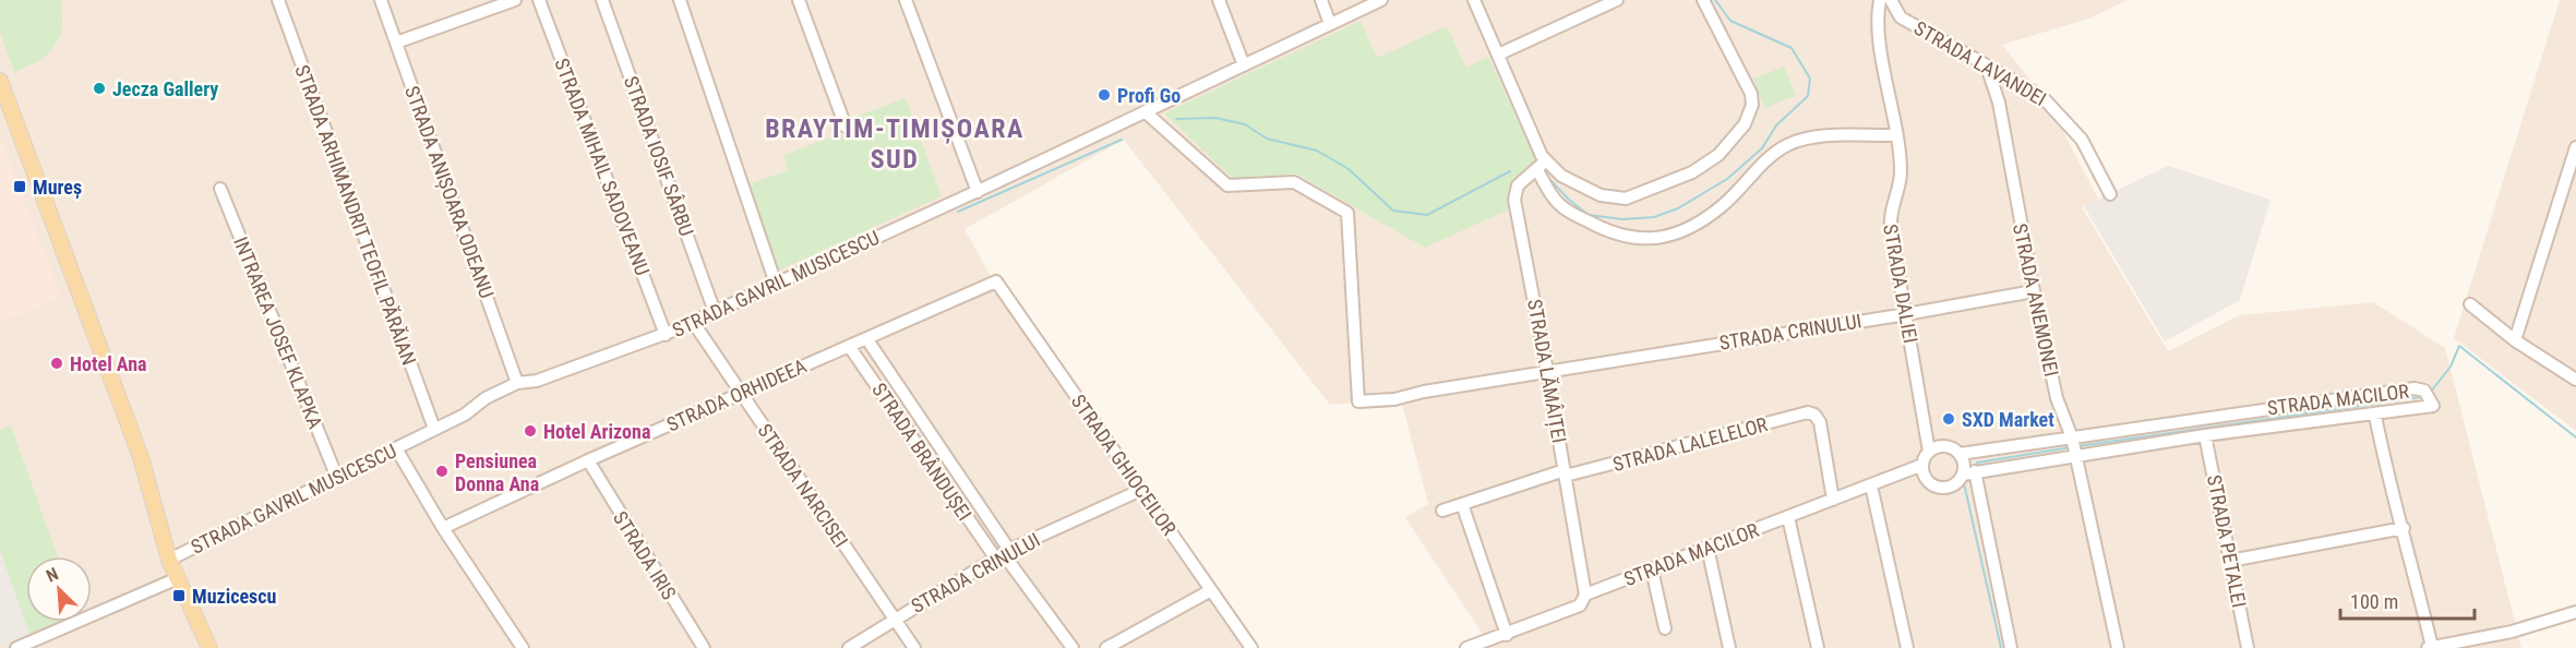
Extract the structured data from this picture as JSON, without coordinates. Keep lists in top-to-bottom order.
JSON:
{
  "streets": {
    "street": [
      "STRADA LAVANDEI",
      "STRADA IOSIF SÂRBU",
      "STRADA MIHAIL SADOVEANU",
      "STRADA ANIȘOARA ODEANU",
      "STRADA ARHIMANDRIT TEOFIL PĂRĂIAN",
      "STRADA GAVRIL MUSICESCU",
      "STRADA DALIEI",
      "STRADA ANEMONEI",
      "STRADA CRINULUI",
      "INTRAREA JOSEF KLAPKA",
      "STRADA LĂMÂIȚEI",
      "STRADA ORHIDEEA",
      "STRADA MACILOR",
      "STRADA LALELELOR",
      "STRADA BRÂNDUȘEI",
      "STRADA GHIOCEILOR",
      "STRADA NARCISEI",
      "STRADA PETALEI",
      "STRADA IRIS"
    ]
  },
  "crossings": [
    ["STRADA LAVANDEI", "STRADA ANEMONEI"],
    ["STRADA IOSIF SÂRBU", "STRADA GAVRIL MUSICESCU"],
    ["STRADA MIHAIL SADOVEANU", "STRADA GAVRIL MUSICESCU"],
    ["STRADA ANIȘOARA ODEANU", "STRADA GAVRIL MUSICESCU"],
    ["STRADA ARHIMANDRIT TEOFIL PĂRĂIAN", "STRADA GAVRIL MUSICESCU"],
    ["STRADA GAVRIL MUSICESCU", "STRADA CRINULUI"],
    ["STRADA GAVRIL MUSICESCU", "INTRAREA JOSEF KLAPKA"],
    ["STRADA GAVRIL MUSICESCU", "STRADA NARCISEI"],
    ["STRADA DALIEI", "STRADA CRINULUI"],
    ["STRADA DALIEI", "STRADA MACILOR"],
    ["STRADA ANEMONEI", "STRADA CRINULUI"],
    ["STRADA ANEMONEI", "STRADA MACILOR"],
    ["STRADA CRINULUI", "STRADA LĂMÂIȚEI"],
    ["STRADA CRINULUI", "STRADA BRÂNDUȘEI"],
    ["STRADA CRINULUI", "STRADA GHIOCEILOR"],
    ["STRADA CRINULUI", "STRADA NARCISEI"],
    ["STRADA LĂMÂIȚEI", "STRADA MACILOR"],
    ["STRADA LĂMÂIȚEI", "STRADA LALELELOR"],
    ["STRADA ORHIDEEA", "STRADA BRÂNDUȘEI"],
    ["STRADA ORHIDEEA", "STRADA GHIOCEILOR"],
    ["STRADA ORHIDEEA", "STRADA NARCISEI"],
    ["STRADA ORHIDEEA", "STRADA IRIS"],
    ["STRADA MACILOR", "STRADA LALELELOR"],
    ["STRADA MACILOR", "STRADA PETALEI"]
  ],
  "districts": ["BRAYTIM-TIMIȘOARA SUD"],
  "places": {
    "other": [
      "Jecza Gallery",
      "Profi Go",
      "Hotel Ana",
      "SXD Market",
      "Hotel Arizona",
      "Pensiunea Donna Ana"
    ],
    "transit": ["Mureș", "Muzicescu"]
  },
  "scale_bar": "100 m",
  "north": "top left"
}
